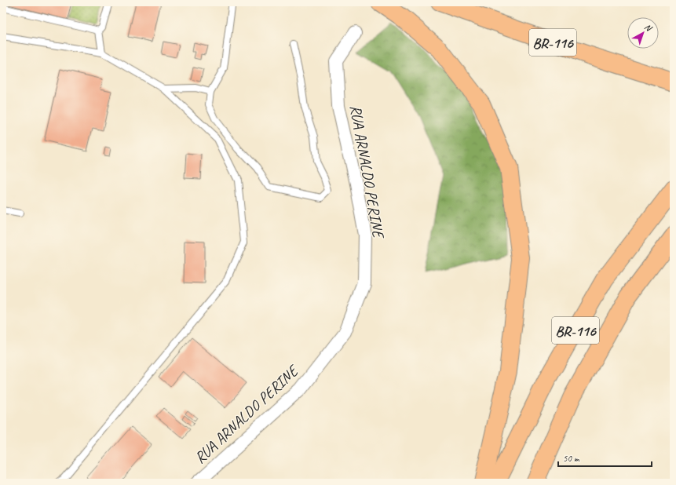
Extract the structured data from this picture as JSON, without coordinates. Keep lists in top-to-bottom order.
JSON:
{
  "streets": {
    "highway": ["BR-116"],
    "street": ["RUA ARNALDO PERINE"]
  },
  "scale_bar": "50 m",
  "north": "top right"
}
